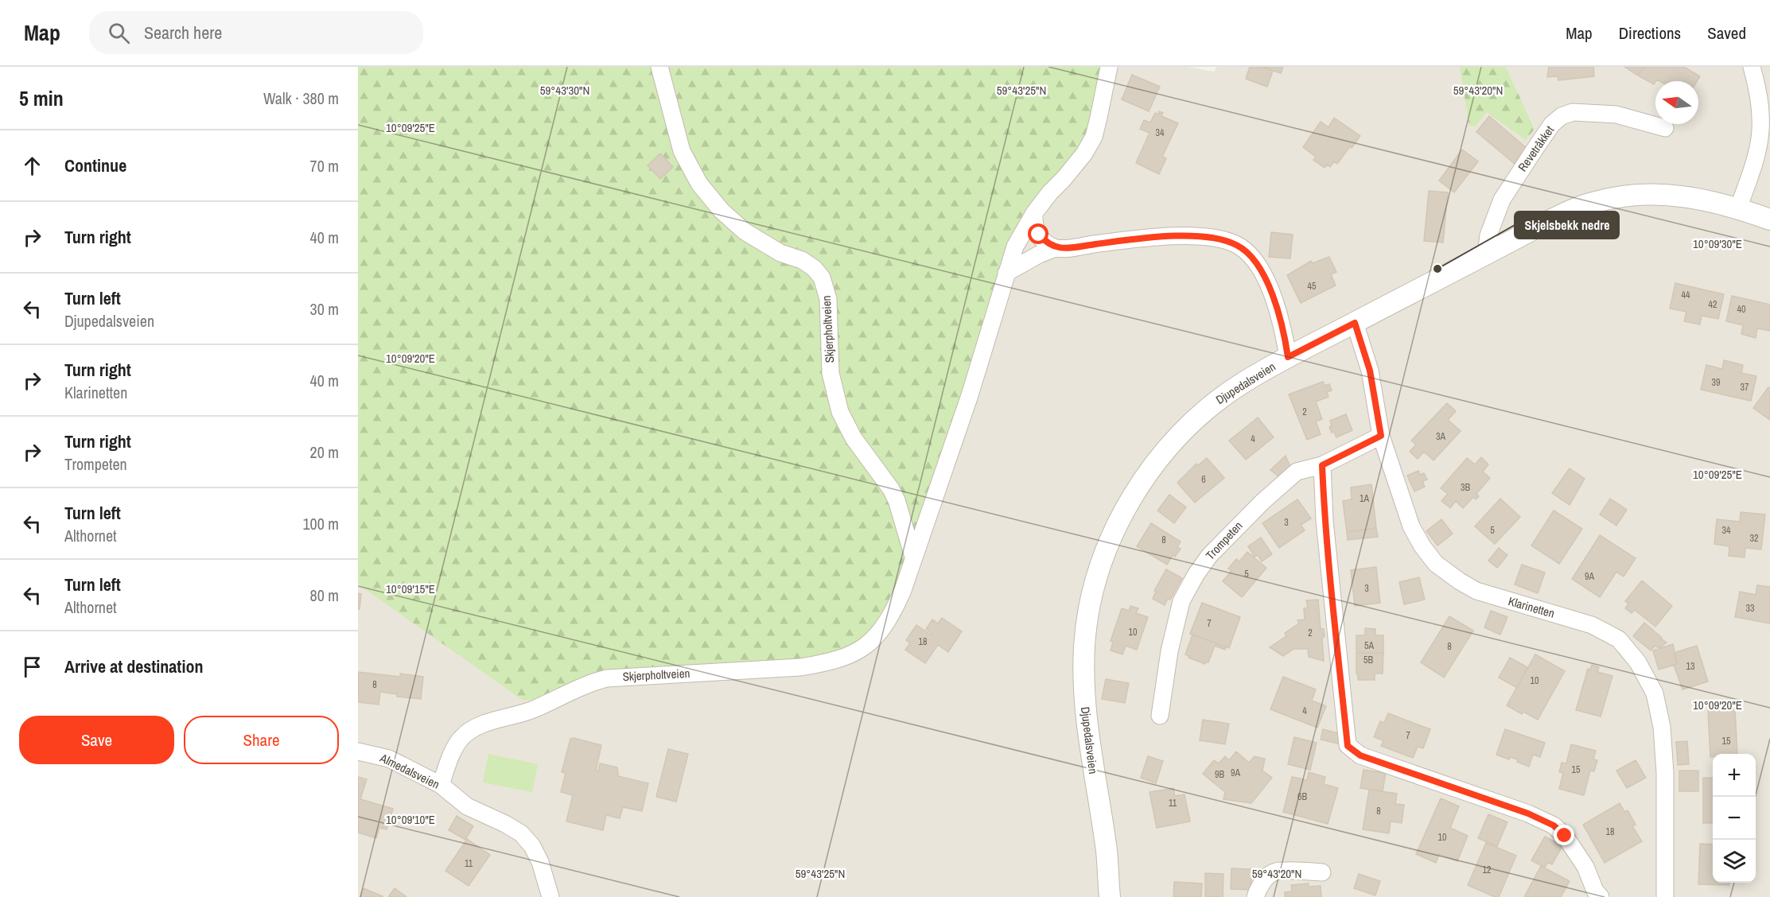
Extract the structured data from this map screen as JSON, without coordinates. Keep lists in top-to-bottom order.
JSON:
{
  "streets": {
    "street": [
      "Revetråkket",
      "Skjerpholtveien",
      "Djupedalsveien",
      "Trompeten",
      "Klarinetten",
      "Almedalsveien"
    ]
  },
  "crossings": [
    ["Revetråkket", "Djupedalsveien"],
    ["Skjerpholtveien", "Almedalsveien"],
    ["Djupedalsveien", "Klarinetten"],
    ["Trompeten", "Klarinetten"]
  ],
  "places": ["Skjelsbekk nedre"],
  "house_numbers": [
    "34",
    "45",
    "44",
    "42",
    "40",
    "39",
    "37",
    "2",
    "3A",
    "4",
    "6",
    "3B",
    "1A",
    "3",
    "5",
    "34",
    "32",
    "8",
    "5",
    "9A",
    "3",
    "33",
    "7",
    "10",
    "2",
    "18",
    "5A",
    "8",
    "5B",
    "13",
    "10",
    "8",
    "4",
    "7",
    "15",
    "15",
    "9A",
    "9B",
    "6B",
    "11",
    "8",
    "18",
    "10",
    "11",
    "12"
  ],
  "north": "left",
  "page": {
    "header": "Map",
    "search": "Search here",
    "nav": ["Map", "Directions", "Saved"],
    "heading": ["5 min", "Walk · 380 m"],
    "list": [
      ["Continue", "70 m"],
      ["Turn right", "40 m"],
      ["Turn left", "Djupedalsveien", "30 m"],
      ["Turn right", "Klarinetten", "40 m"],
      ["Turn right", "Trompeten", "20 m"],
      ["Turn left", "Althornet", "100 m"],
      ["Turn left", "Althornet", "80 m"],
      "Arrive at destination"
    ],
    "buttons": ["Save", "Share"],
    "map_buttons": ["+", "−"]
  },
  "coordinates": [
    "59°43'30\"N",
    "59°43'25\"N",
    "59°43'20\"N",
    "10°09'25\"E",
    "10°09'30\"E",
    "10°09'20\"E",
    "10°09'15\"E",
    "10°09'10\"E"
  ]
}
